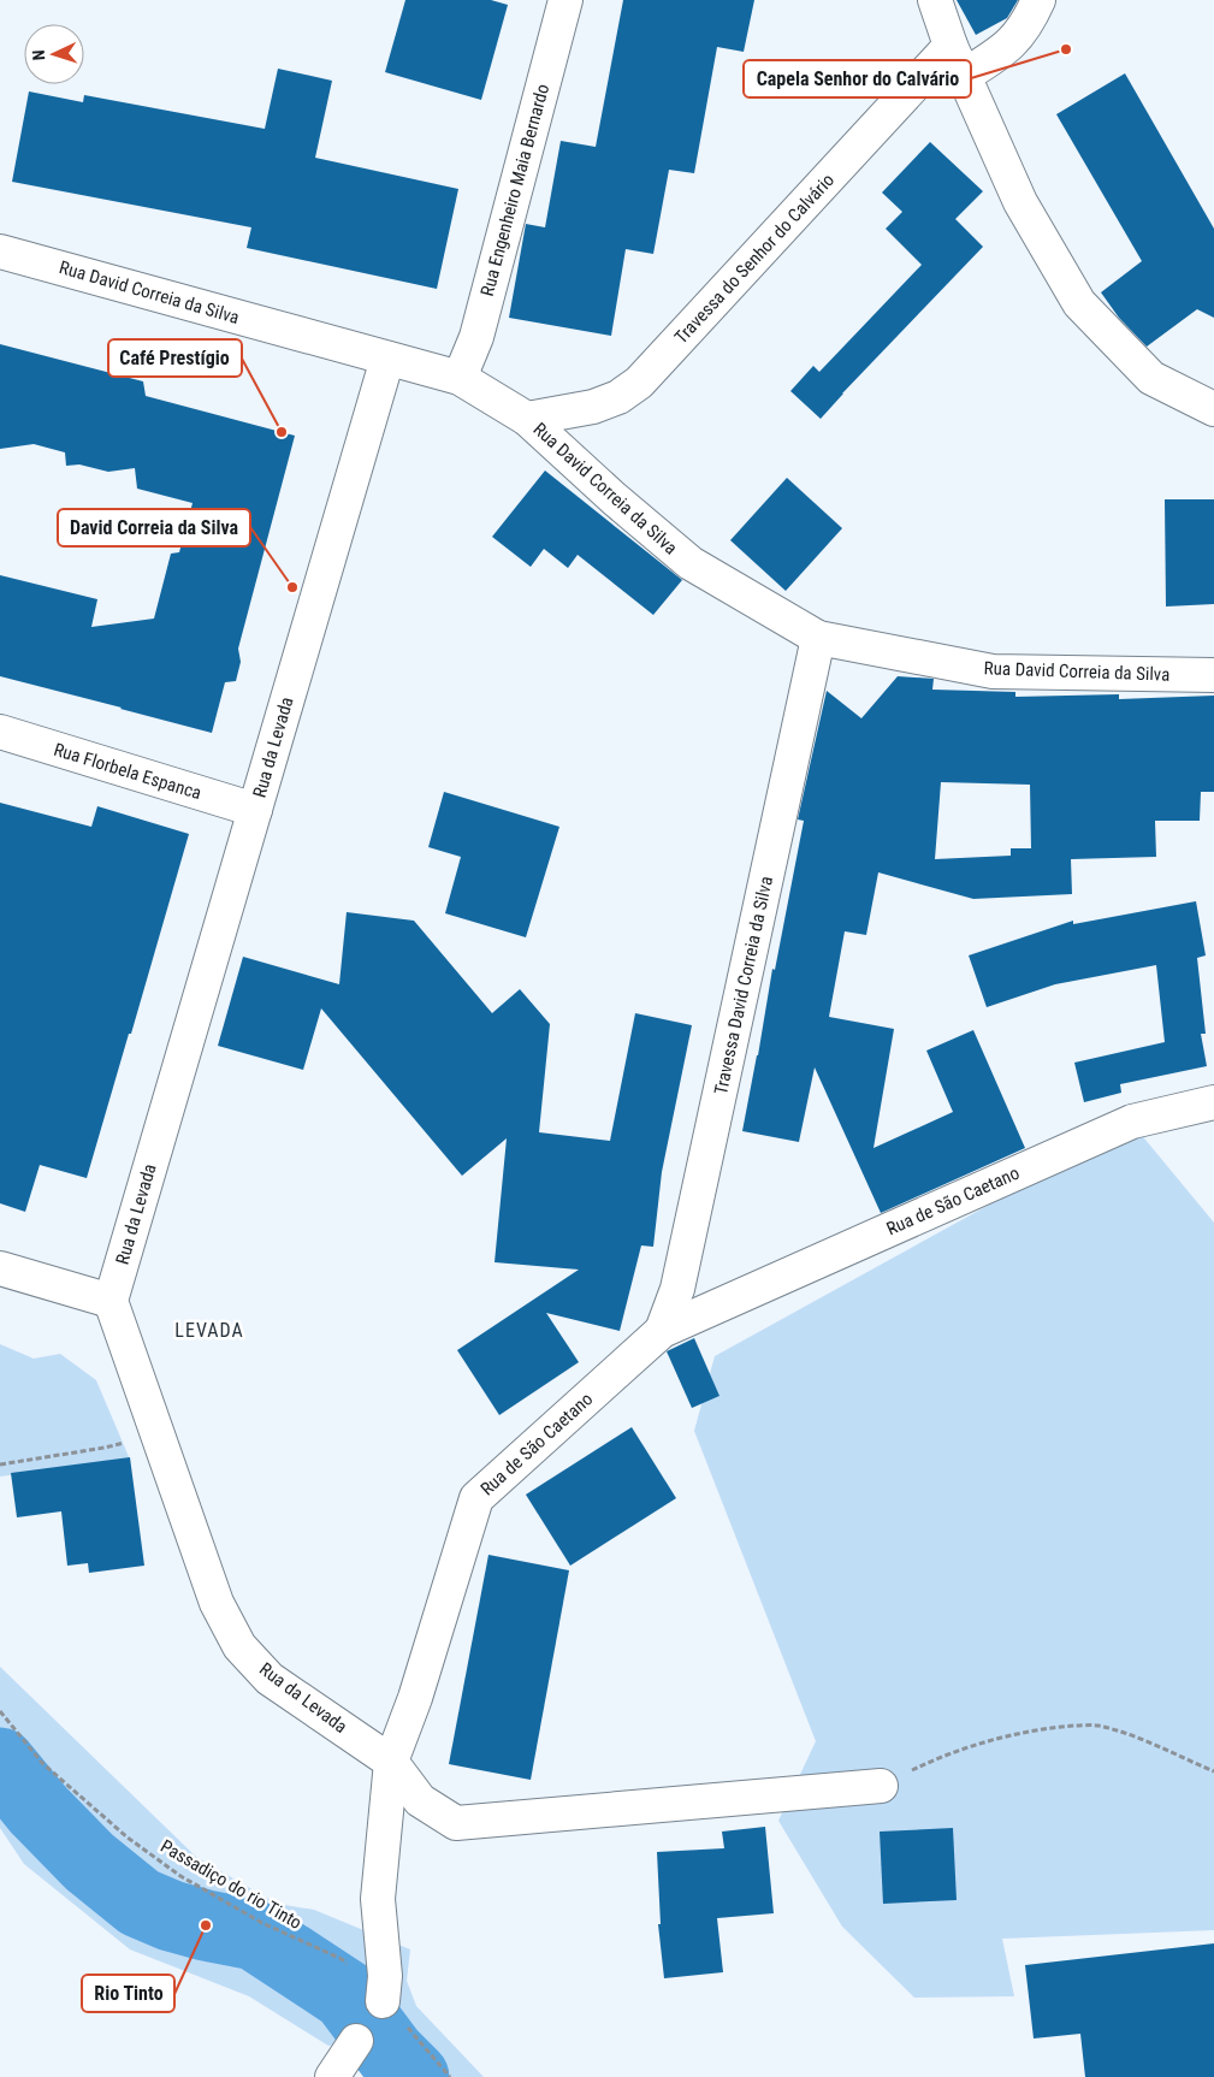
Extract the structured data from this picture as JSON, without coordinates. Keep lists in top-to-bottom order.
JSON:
{
  "streets": {
    "street": [
      "Rua Engenheiro Maia Bernardo",
      "Travessa do Senhor do Calvário",
      "Rua David Correia da Silva",
      "Rua da Levada",
      "Rua Florbela Espanca",
      "Travessa David Correia da Silva",
      "Rua de São Caetano"
    ],
    "path": ["Passadiço do rio Tinto"]
  },
  "crossings": [
    ["Rua Engenheiro Maia Bernardo", "Rua David Correia da Silva"],
    ["Travessa do Senhor do Calvário", "Rua David Correia da Silva"],
    ["Rua David Correia da Silva", "Rua da Levada"],
    ["Rua David Correia da Silva", "Travessa David Correia da Silva"],
    ["Rua da Levada", "Rua Florbela Espanca"],
    ["Rua da Levada", "Rua de São Caetano"],
    ["Travessa David Correia da Silva", "Rua de São Caetano"]
  ],
  "districts": ["LEVADA"],
  "places": [
    "Capela Senhor do Calvário",
    "Café Prestígio",
    "David Correia da Silva",
    "Rio Tinto"
  ],
  "north": "left"
}
